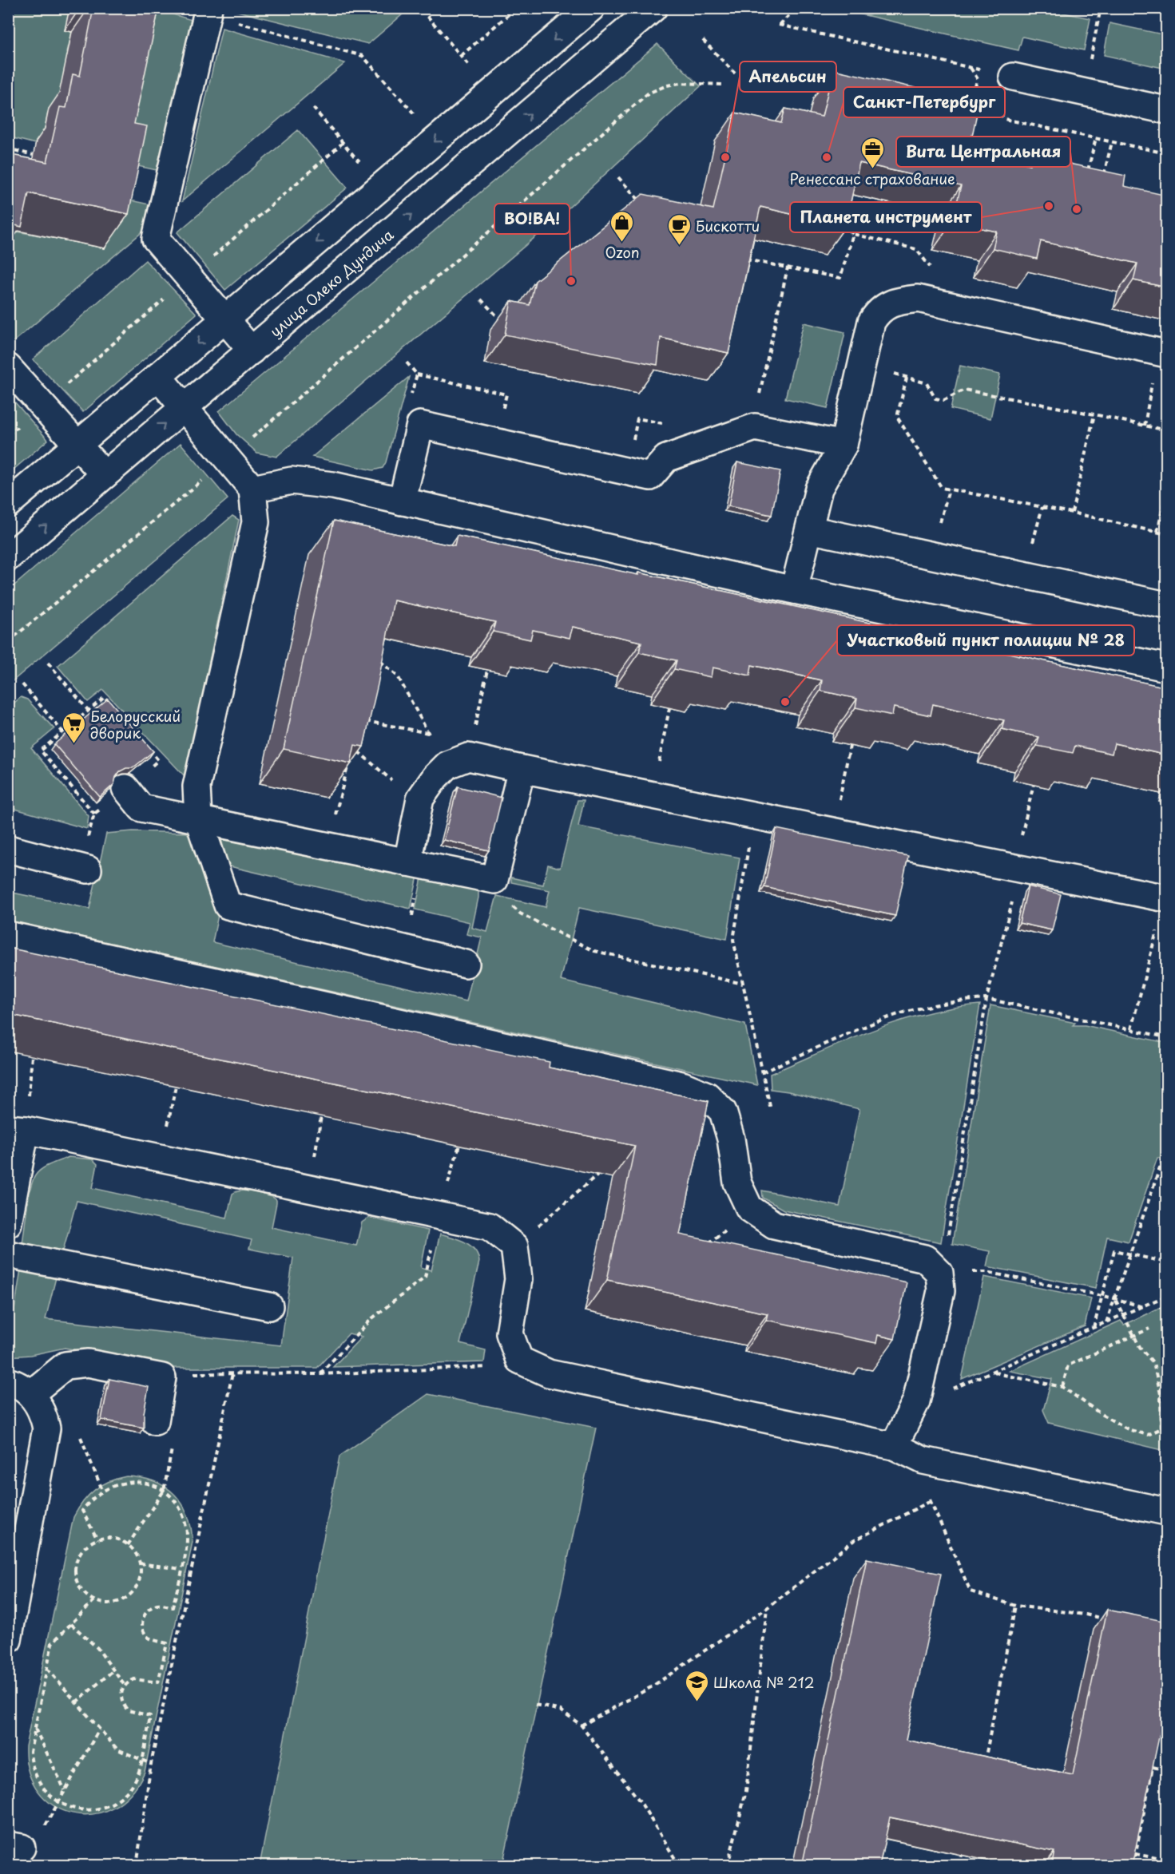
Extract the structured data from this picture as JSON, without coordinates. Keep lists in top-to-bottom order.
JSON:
{
  "streets": {
    "street": ["улица Олеко Дундича"]
  },
  "places": {
    "other": [
      "Апельсин",
      "Санкт-Петербург",
      "Планета инструмент",
      "Вита Центральная",
      "ВО!ВА!",
      "Участковый пункт полиции № 28"
    ],
    "office": ["Ренессанс страхование"],
    "shop": ["Ozon"],
    "cafe": ["Бискотти"],
    "supermarket": ["Белорусский дворик"],
    "school or university": ["Школа № 212"]
  }
}
